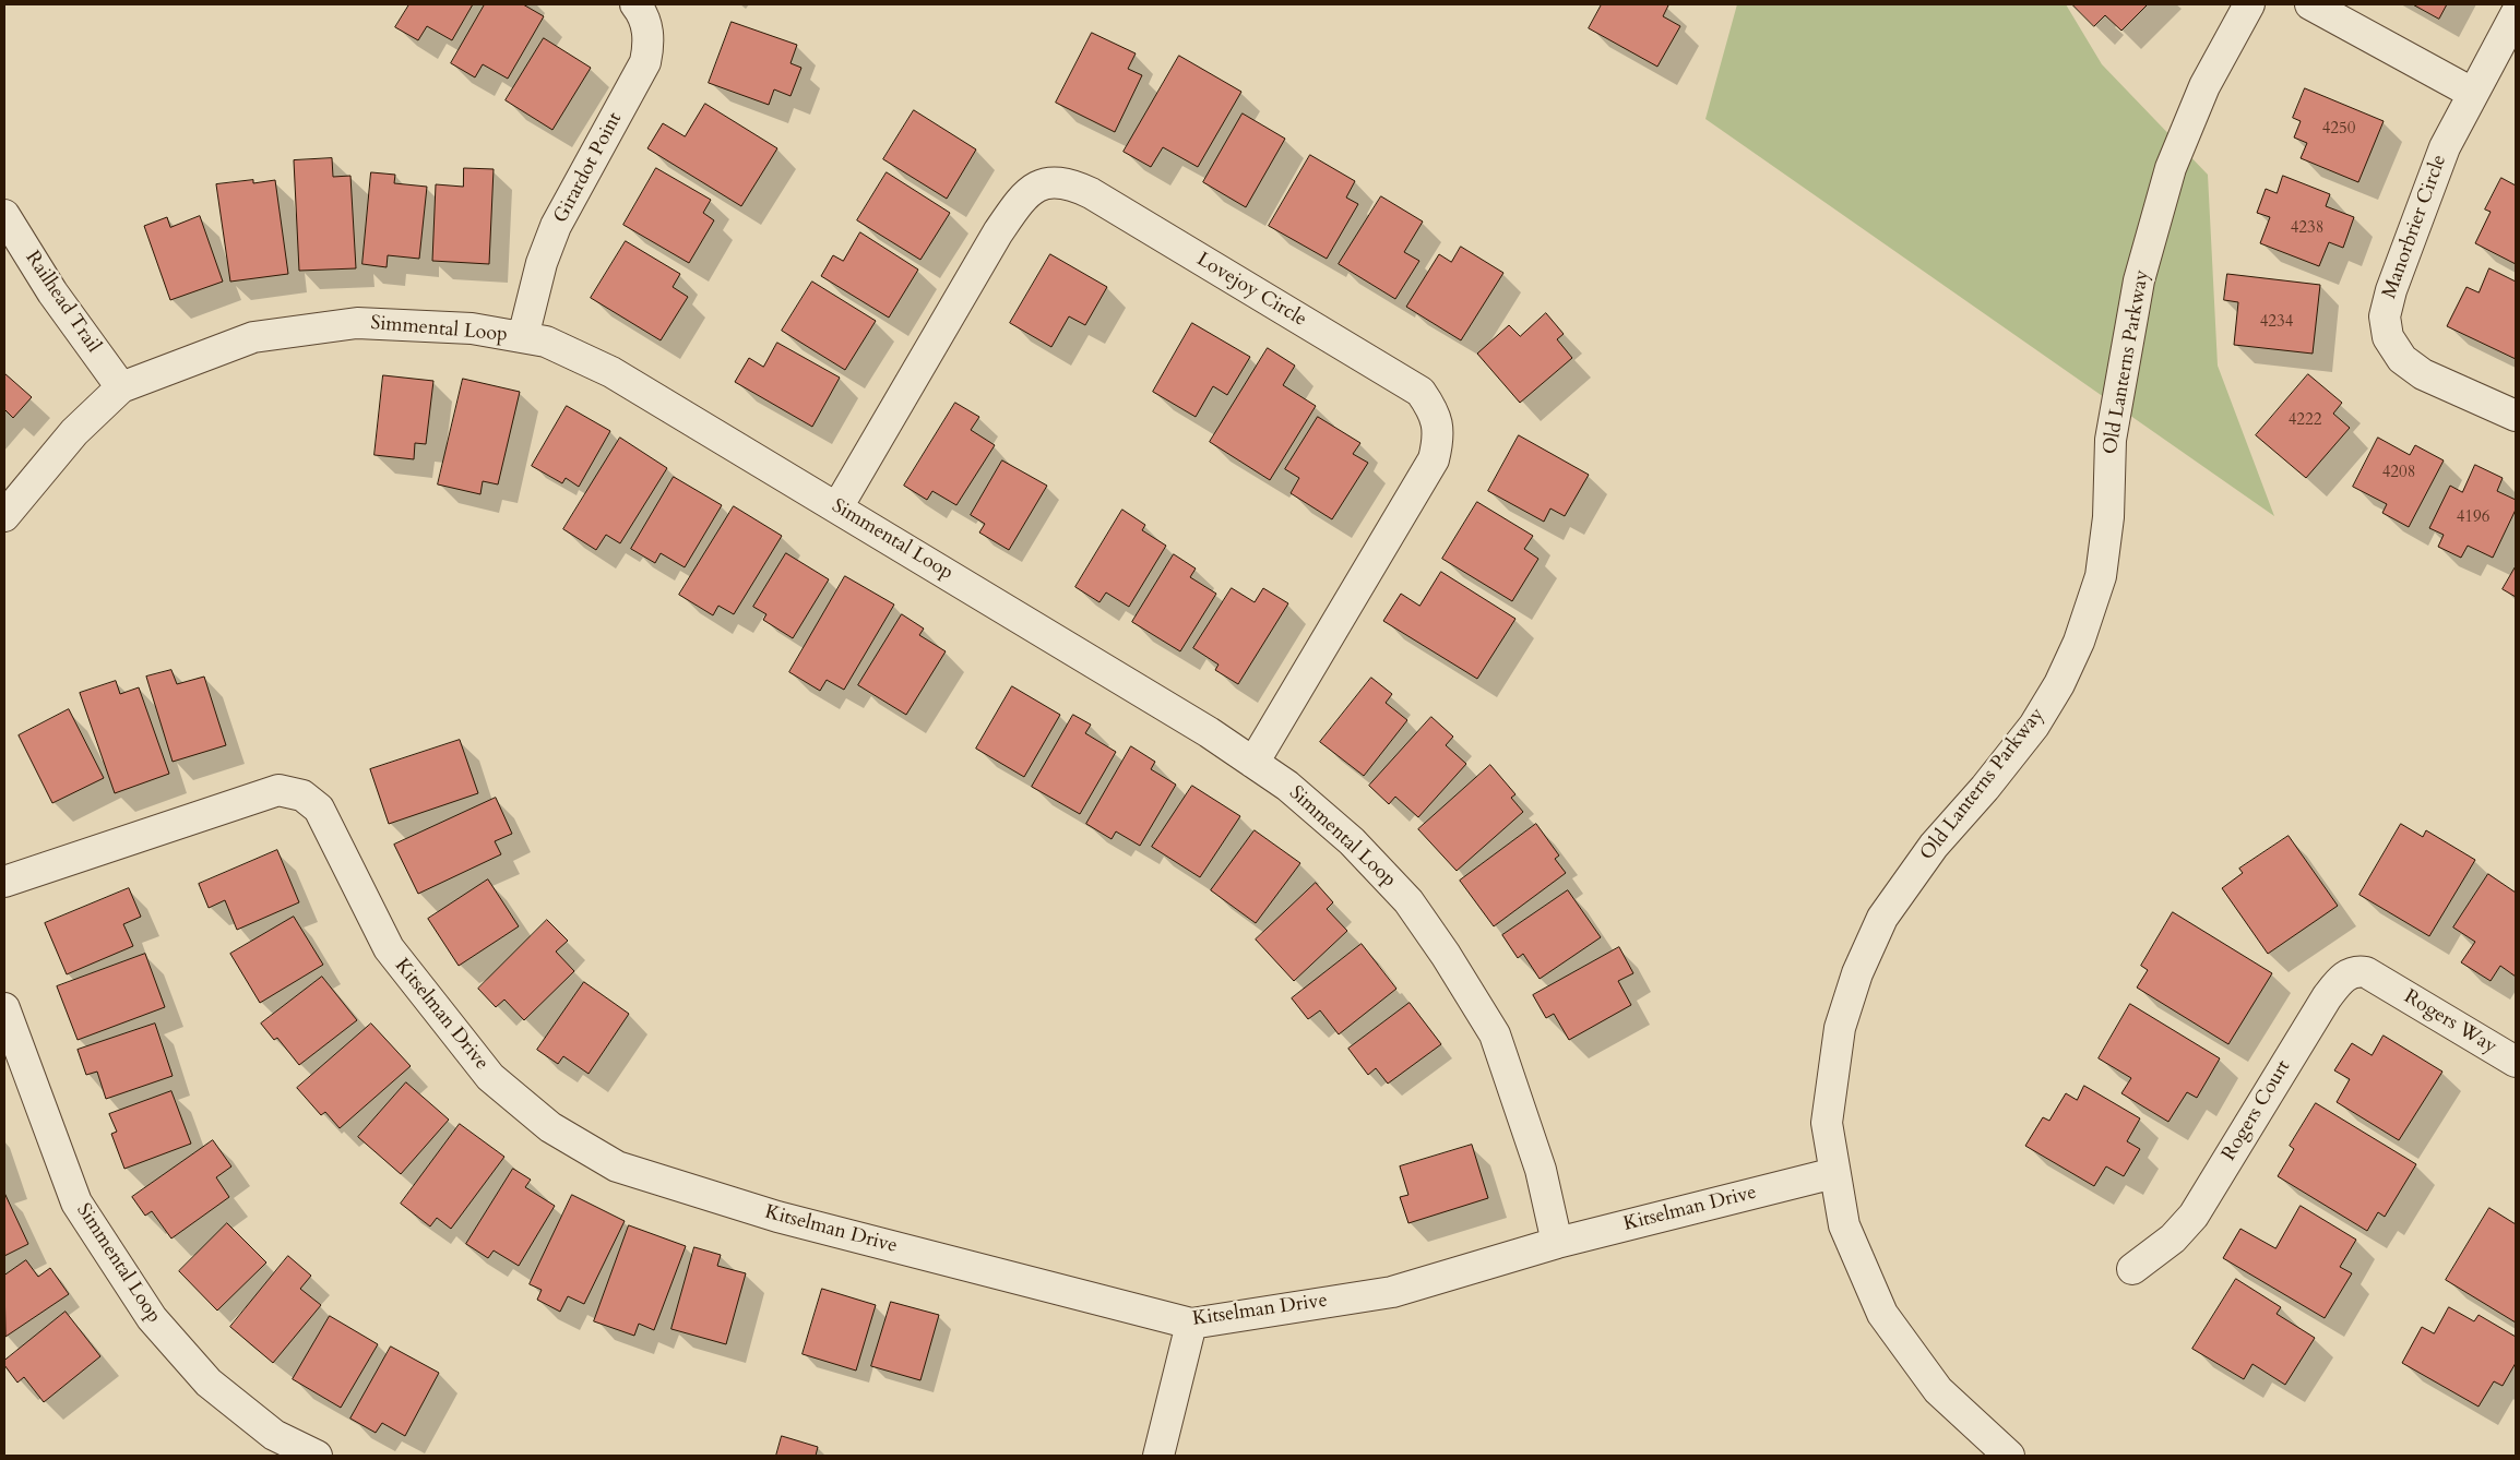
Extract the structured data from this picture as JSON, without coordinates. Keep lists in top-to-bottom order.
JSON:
{
  "streets": {
    "street": [
      "Girardot Point",
      "Manorbrier Circle",
      "Lovejoy Circle",
      "Railhead Trail",
      "Simmental Loop",
      "Old Lanterns Parkway",
      "Kitselman Drive",
      "Rogers Way",
      "Rogers Court"
    ]
  },
  "crossings": [
    ["Girardot Point", "Simmental Loop"],
    ["Lovejoy Circle", "Simmental Loop"],
    ["Railhead Trail", "Simmental Loop"],
    ["Simmental Loop", "Kitselman Drive"],
    ["Old Lanterns Parkway", "Kitselman Drive"],
    ["Rogers Way", "Rogers Court"]
  ],
  "house_numbers": [
    "4250",
    "4238",
    "4234",
    "4222",
    "4208",
    "4196"
  ]
}
